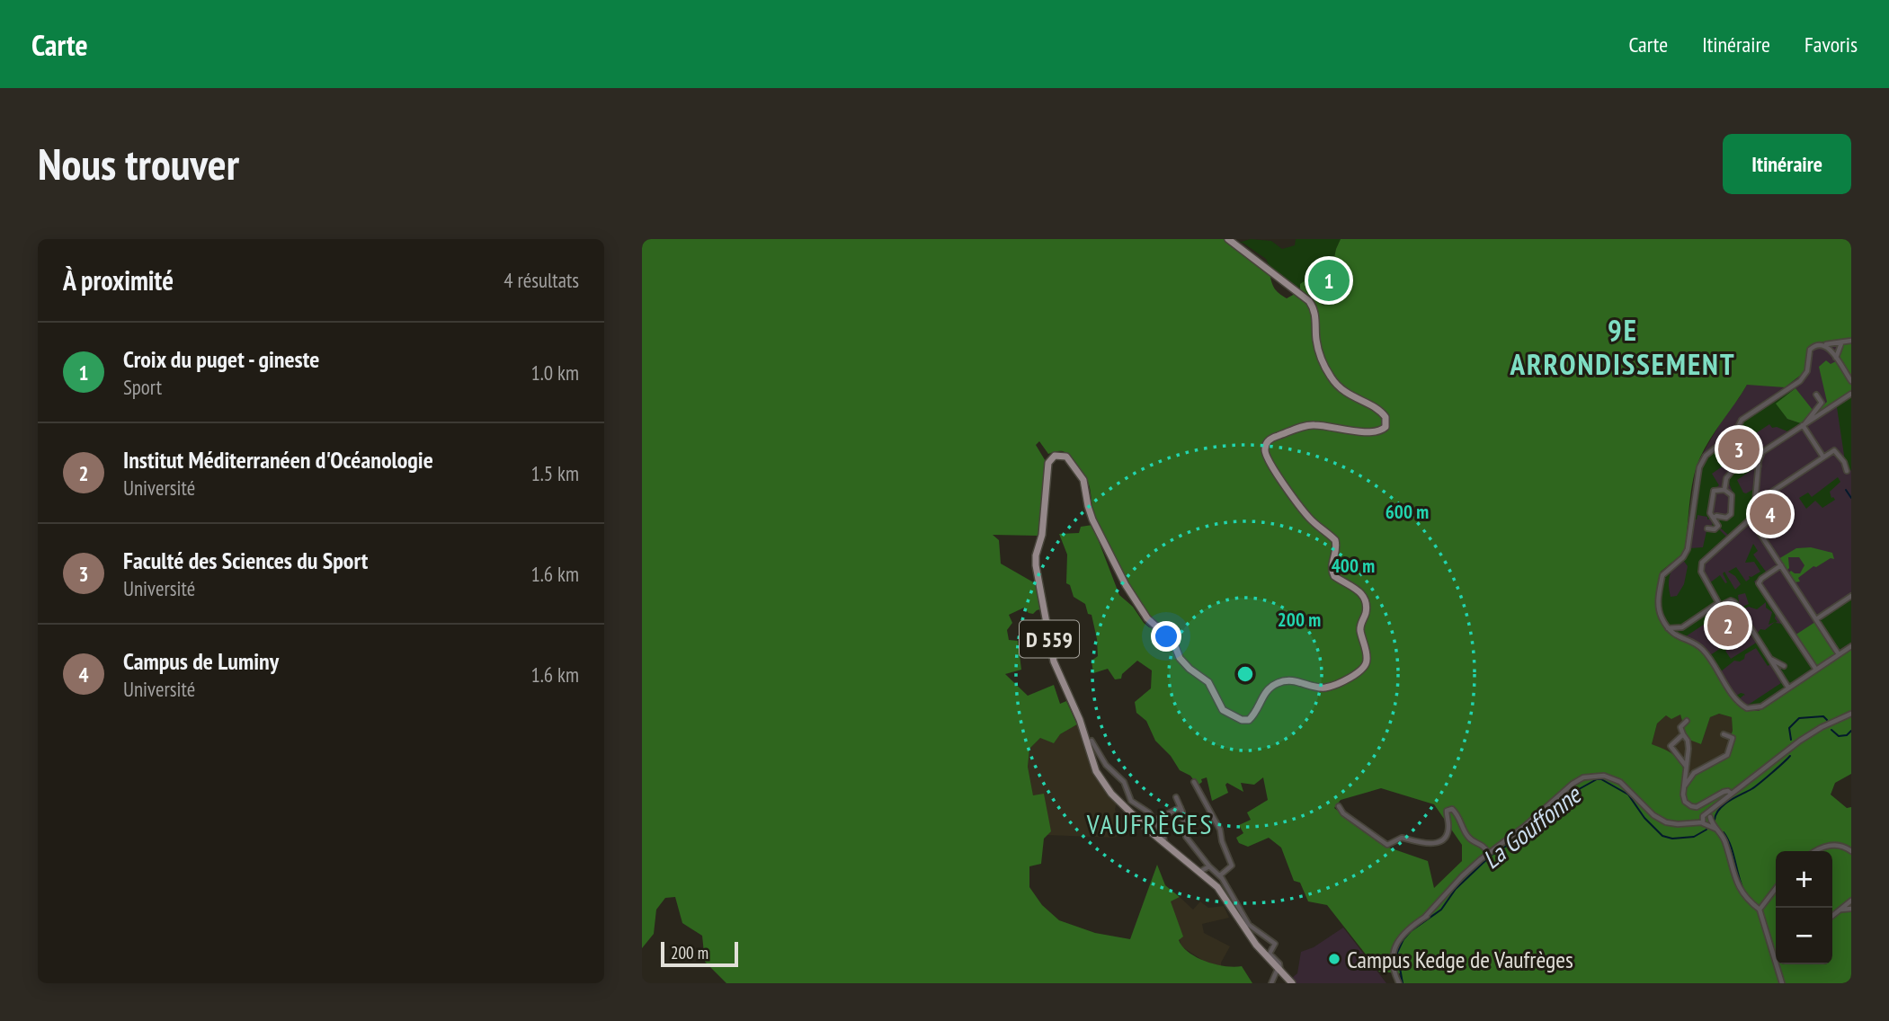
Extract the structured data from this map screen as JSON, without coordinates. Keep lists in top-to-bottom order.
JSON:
{
  "streets": {
    "main road": ["D 559"]
  },
  "districts": ["9E ARRONDISSEMENT", "VAUFRÈGES"],
  "water": ["La Gouffonne"],
  "places": ["Campus Kedge de Vaufrèges"],
  "scale_bar": "200 m",
  "page": {
    "header": "Carte",
    "nav": ["Carte", "Itinéraire", "Favoris"],
    "buttons": "Itinéraire",
    "title": "Nous trouver",
    "heading": ["À proximité", "4 résultats"],
    "pins": [
      "1",
      "3",
      "4",
      "2"
    ],
    "list": [
      {
        "mark": "1",
        "name": "Croix du puget - gineste",
        "note": "Sport",
        "value": "1.0 km"
      },
      {
        "mark": "2",
        "name": "Institut Méditerranéen d'Océanologie",
        "note": "Université",
        "value": "1.5 km"
      },
      {
        "mark": "3",
        "name": "Faculté des Sciences du Sport",
        "note": "Université",
        "value": "1.6 km"
      },
      {
        "mark": "4",
        "name": "Campus de Luminy",
        "note": "Université",
        "value": "1.6 km"
      }
    ],
    "map_buttons": ["+", "−"],
    "scale": "200 m"
  },
  "rings": ["600 m", "400 m", "200 m"]
}
